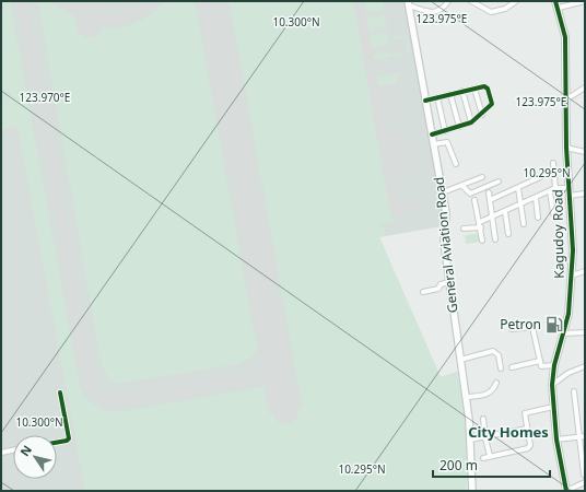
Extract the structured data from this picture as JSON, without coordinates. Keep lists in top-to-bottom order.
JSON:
{
  "streets": {
    "street": ["Kagudoy Road", "General Aviation Road"]
  },
  "districts": ["City Homes"],
  "places": {
    "fuel station": ["Petron"]
  },
  "scale_bar": "200 m",
  "north": "top left",
  "coordinates": [
    "123.975°E",
    "10.300°N",
    "123.970°E",
    "10.295°N"
  ]
}
